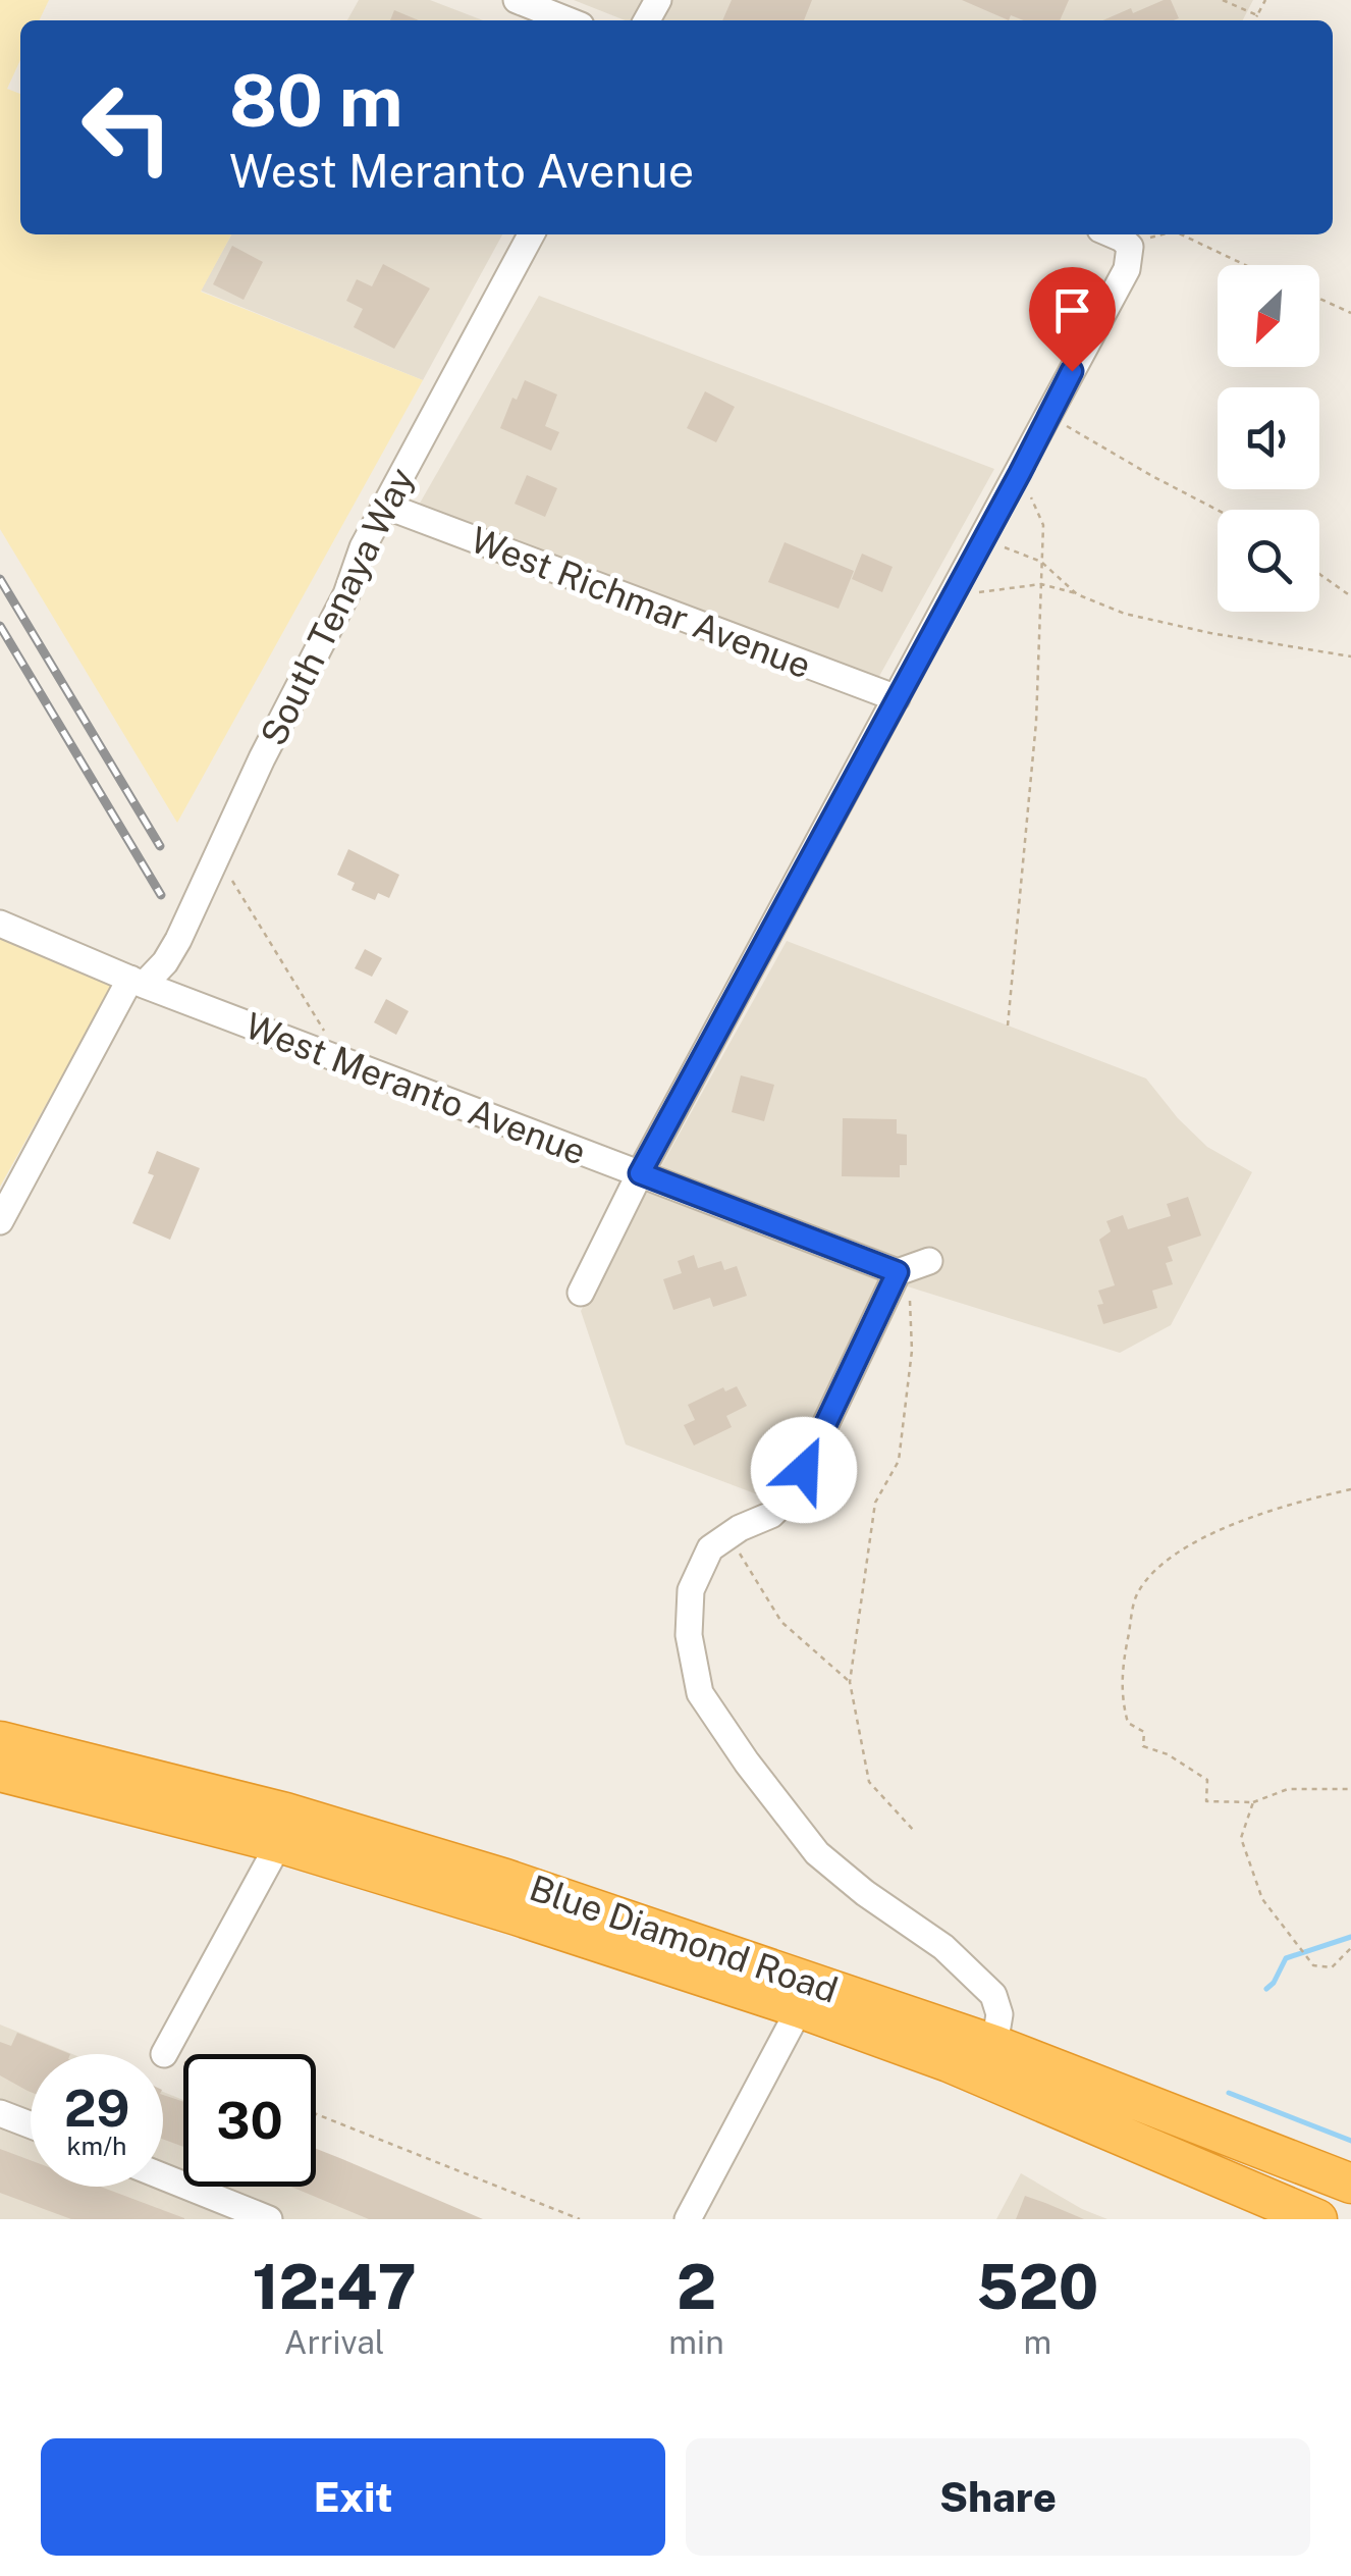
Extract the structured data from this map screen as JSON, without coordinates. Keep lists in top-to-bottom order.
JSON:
{
  "streets": {
    "highway": ["Blue Diamond Road"],
    "street": ["West Richmar Avenue", "South Tenaya Way", "West Meranto Avenue"]
  },
  "crossings": [
    ["West Richmar Avenue", "South Tenaya Way"],
    ["South Tenaya Way", "West Meranto Avenue"]
  ],
  "north": "bottom left",
  "page": {
    "turn": ["80 m", "West Meranto Avenue"],
    "speed": "29 km/h",
    "limit": "30",
    "eta": [
      "12:47",
      "Arrival",
      "2",
      "min",
      "520",
      "m"
    ],
    "buttons": ["Exit", "Share"]
  }
}
